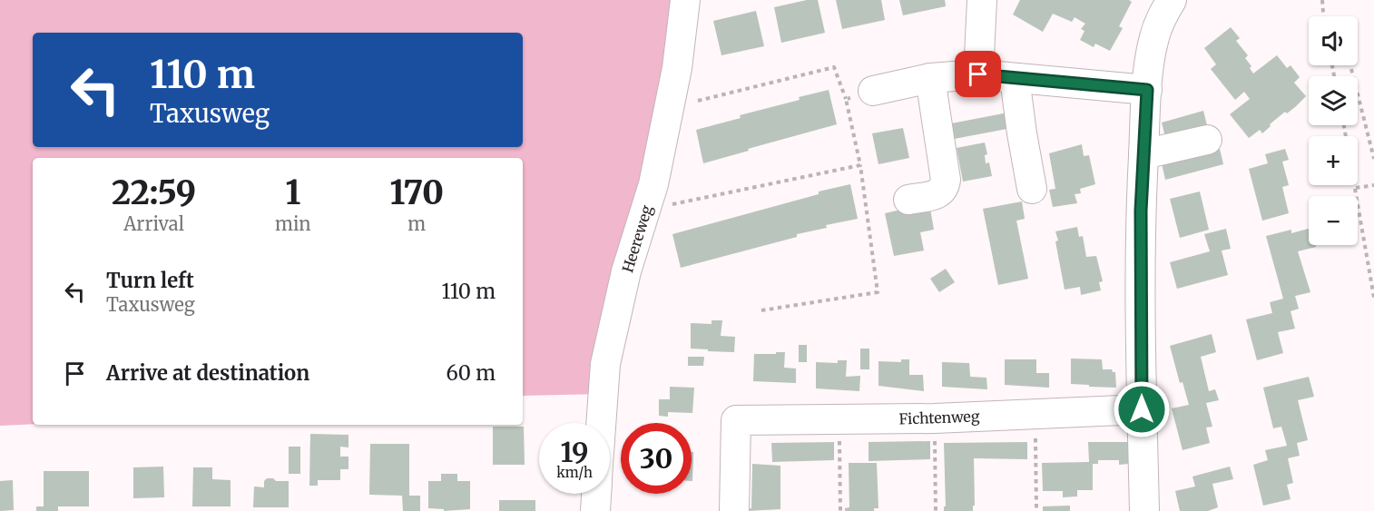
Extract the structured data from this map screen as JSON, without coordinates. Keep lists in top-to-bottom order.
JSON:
{
  "streets": {
    "street": ["Heereweg", "Fichtenweg"]
  },
  "page": {
    "map_buttons": ["+", "−"],
    "turn": ["110 m", "Taxusweg"],
    "eta": [
      "22:59",
      "Arrival",
      "1",
      "min",
      "170",
      "m"
    ],
    "list": [
      {
        "name": "Turn left",
        "note": "Taxusweg",
        "value": "110 m"
      },
      {
        "name": "Arrive at destination",
        "value": "60 m"
      }
    ],
    "speed": "19 km/h",
    "limit": "30"
  }
}
